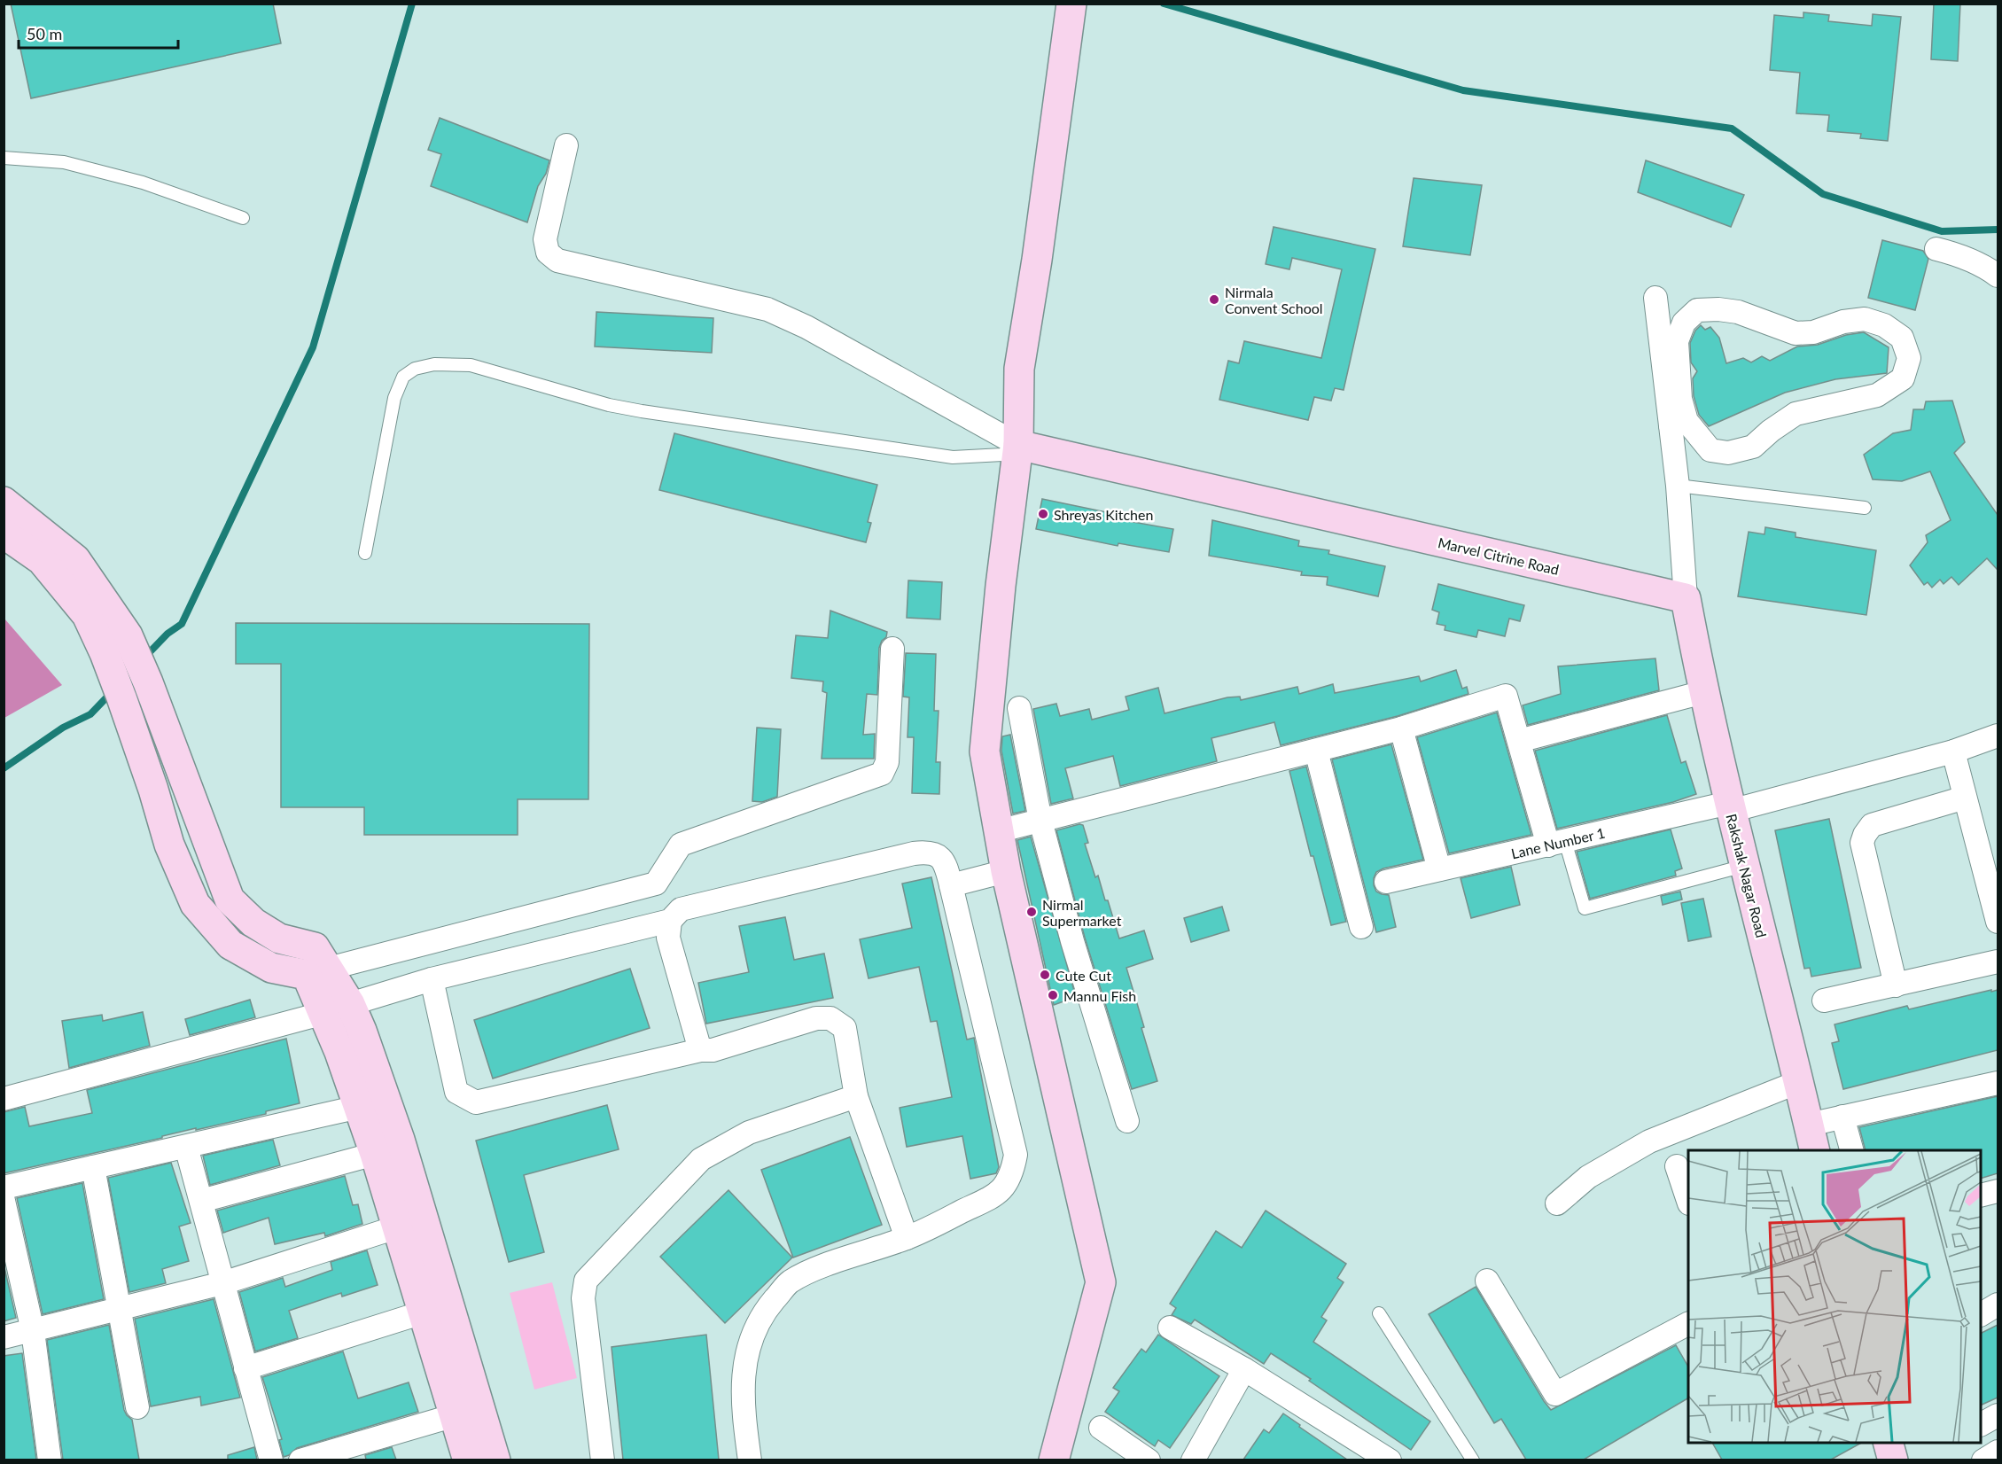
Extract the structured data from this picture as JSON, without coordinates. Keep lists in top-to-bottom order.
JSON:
{
  "streets": {
    "street": ["Marvel Citrine Road", "Lane Number 1", "Rakshak Nagar Road"]
  },
  "crossings": [
    ["Marvel Citrine Road", "Rakshak Nagar Road"],
    ["Lane Number 1", "Rakshak Nagar Road"]
  ],
  "places": [
    "Nirmala Convent School",
    "Shreyas Kitchen",
    "Nirmal Supermarket",
    "Cute Cut",
    "Mannu Fish"
  ],
  "scale_bar": "50 m"
}
